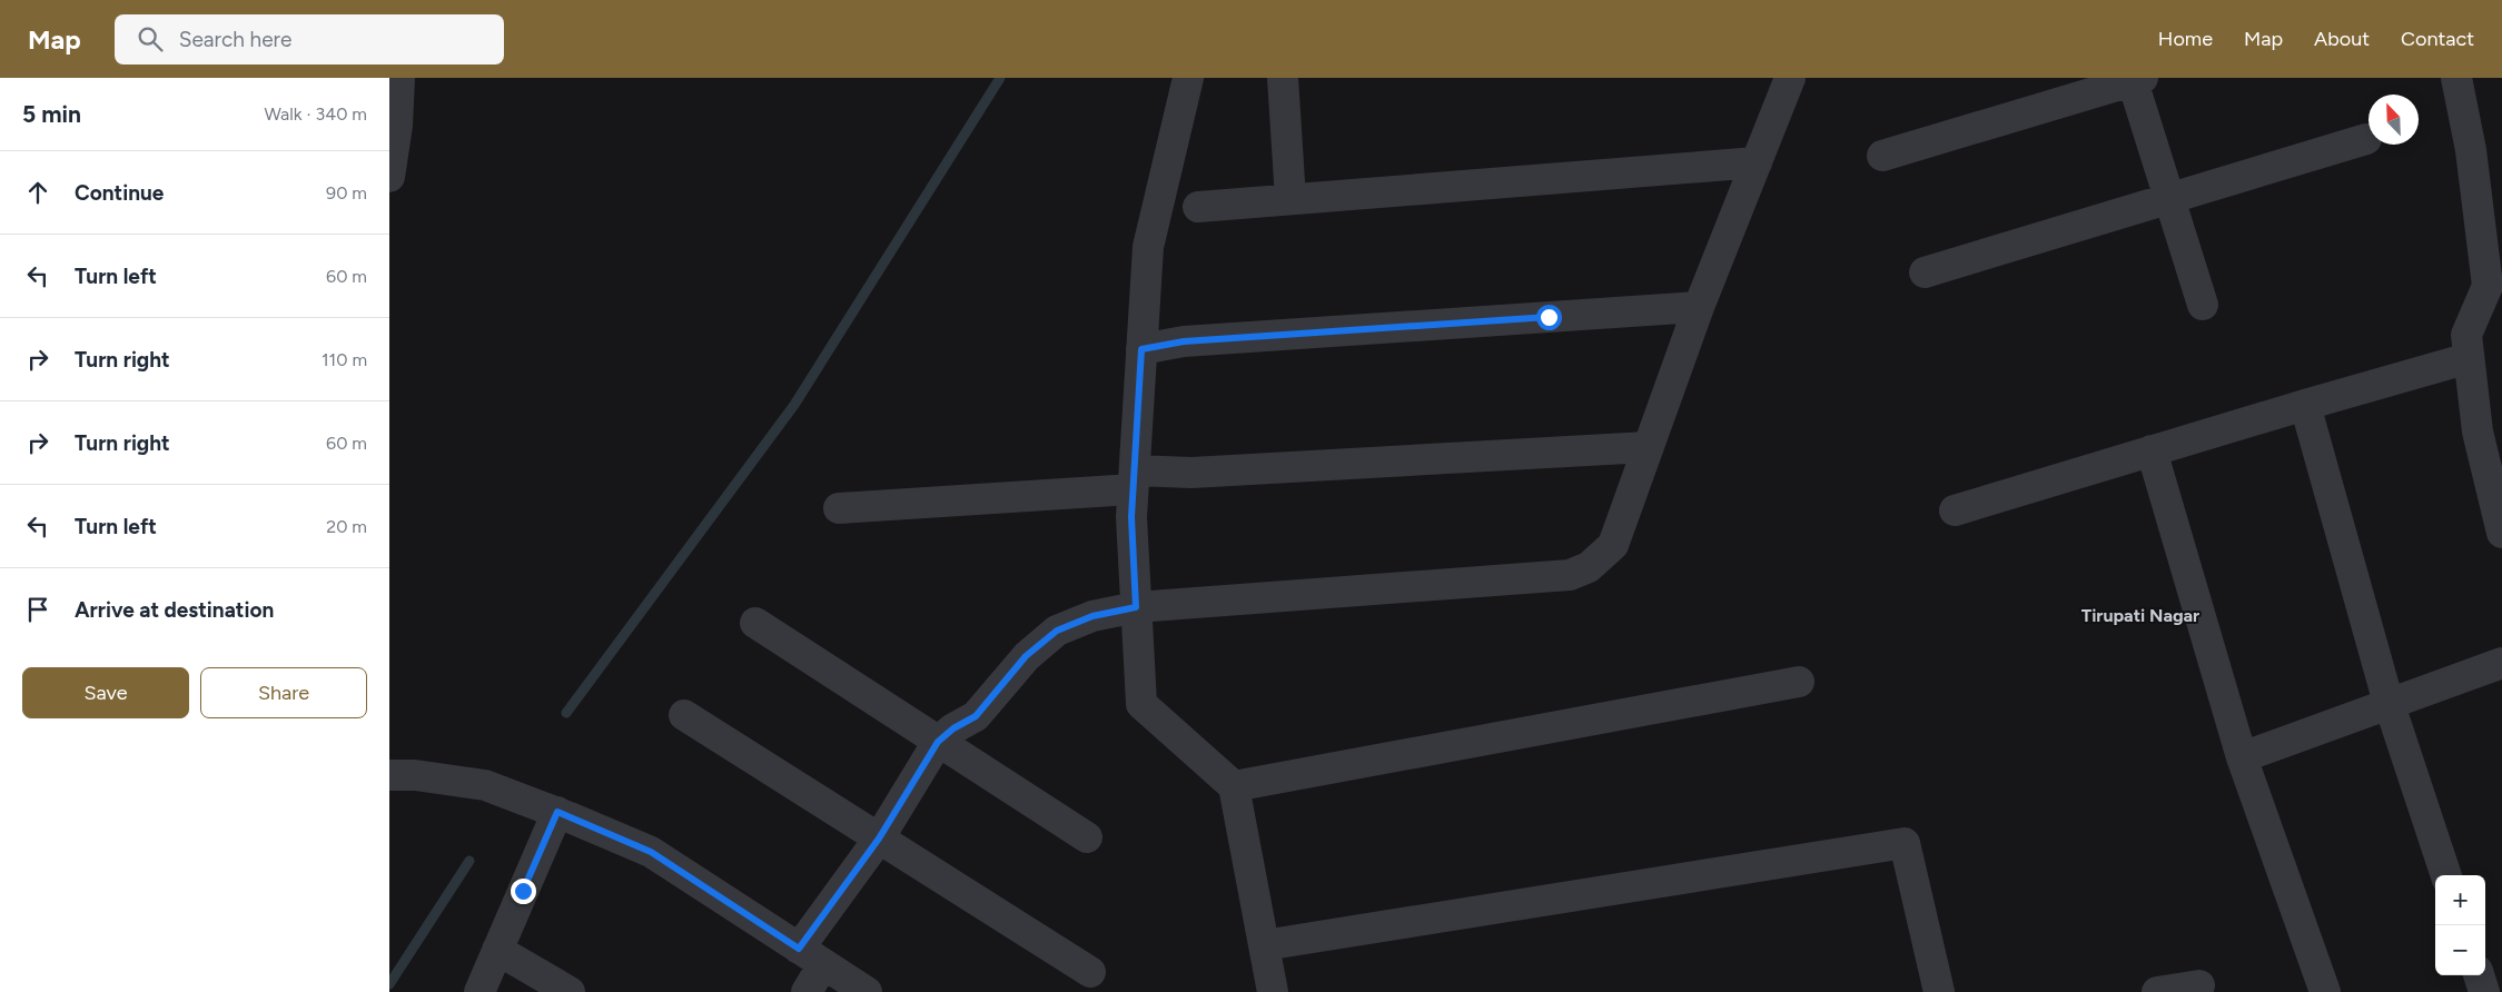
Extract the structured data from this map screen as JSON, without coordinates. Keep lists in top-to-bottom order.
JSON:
{
  "districts": ["Tirupati Nagar"],
  "north": "top left",
  "page": {
    "header": "Map",
    "search": "Search here",
    "nav": [
      "Home",
      "Map",
      "About",
      "Contact"
    ],
    "heading": ["5 min", "Walk · 340 m"],
    "list": [
      ["Continue", "90 m"],
      ["Turn left", "60 m"],
      ["Turn right", "110 m"],
      ["Turn right", "60 m"],
      ["Turn left", "20 m"],
      "Arrive at destination"
    ],
    "buttons": ["Save", "Share"],
    "map_buttons": ["+", "−"]
  }
}
